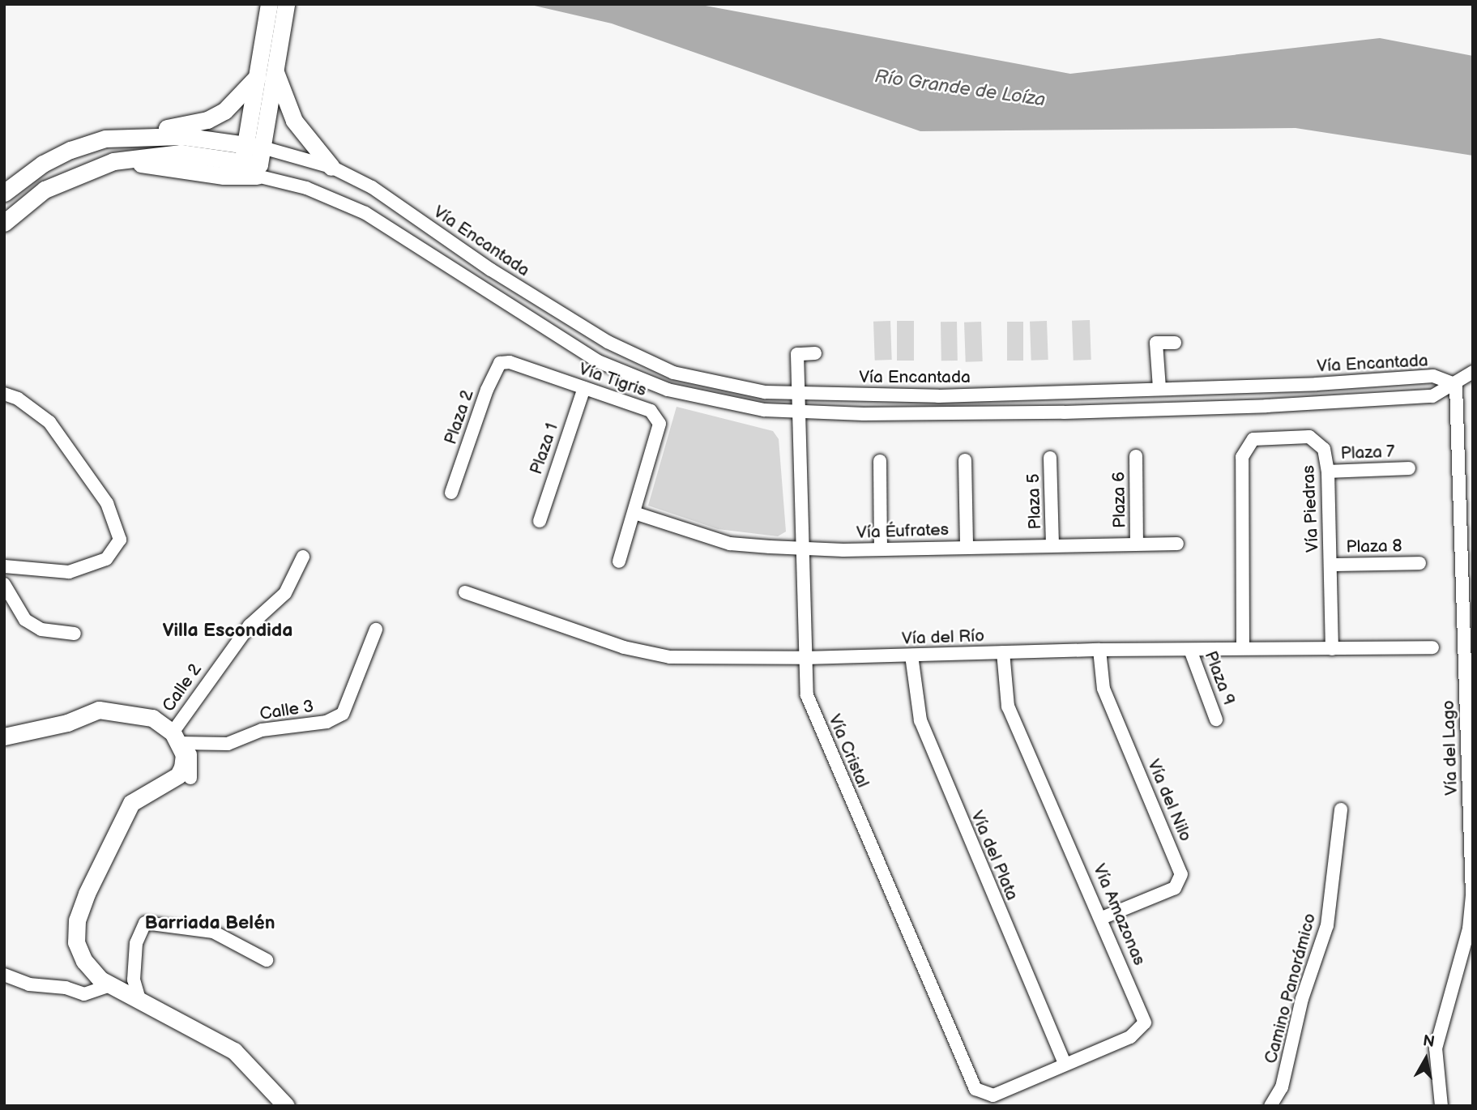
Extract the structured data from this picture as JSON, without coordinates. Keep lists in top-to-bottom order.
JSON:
{
  "streets": {
    "street": [
      "Vía Encantada",
      "Vía Tigris",
      "Plaza 2",
      "Plaza 1",
      "Plaza 7",
      "Plaza 6",
      "Plaza 5",
      "Vía Piedras",
      "Vía Éufrates",
      "Plaza 8",
      "Vía del Río",
      "Plaza 9",
      "Calle 2",
      "Calle 3",
      "Vía del Lago",
      "Vía Cristal",
      "Vía del Nilo",
      "Vía del Plata",
      "Vía Amazonas",
      "Camino Panorámico"
    ]
  },
  "crossings": [
    ["Vía Encantada", "Vía del Lago"],
    ["Vía Encantada", "Vía Cristal"],
    ["Vía Tigris", "Plaza 2"],
    ["Vía Tigris", "Plaza 1"],
    ["Vía Tigris", "Vía Éufrates"],
    ["Plaza 7", "Vía Piedras"],
    ["Plaza 6", "Vía Éufrates"],
    ["Plaza 5", "Vía Éufrates"],
    ["Vía Piedras", "Plaza 8"],
    ["Vía Piedras", "Vía del Río"],
    ["Vía Éufrates", "Vía Cristal"],
    ["Vía del Río", "Plaza 9"],
    ["Vía del Río", "Vía Cristal"],
    ["Vía del Río", "Vía del Nilo"],
    ["Vía del Río", "Vía del Plata"],
    ["Vía del Río", "Vía Amazonas"],
    ["Calle 2", "Calle 3"],
    ["Vía Cristal", "Vía Amazonas"],
    ["Vía del Nilo", "Vía Amazonas"],
    ["Vía del Plata", "Vía Amazonas"]
  ],
  "districts": ["Villa Escondida", "Barriada Belén"],
  "water": ["Río Grande de Loíza"],
  "north": "top"
}
